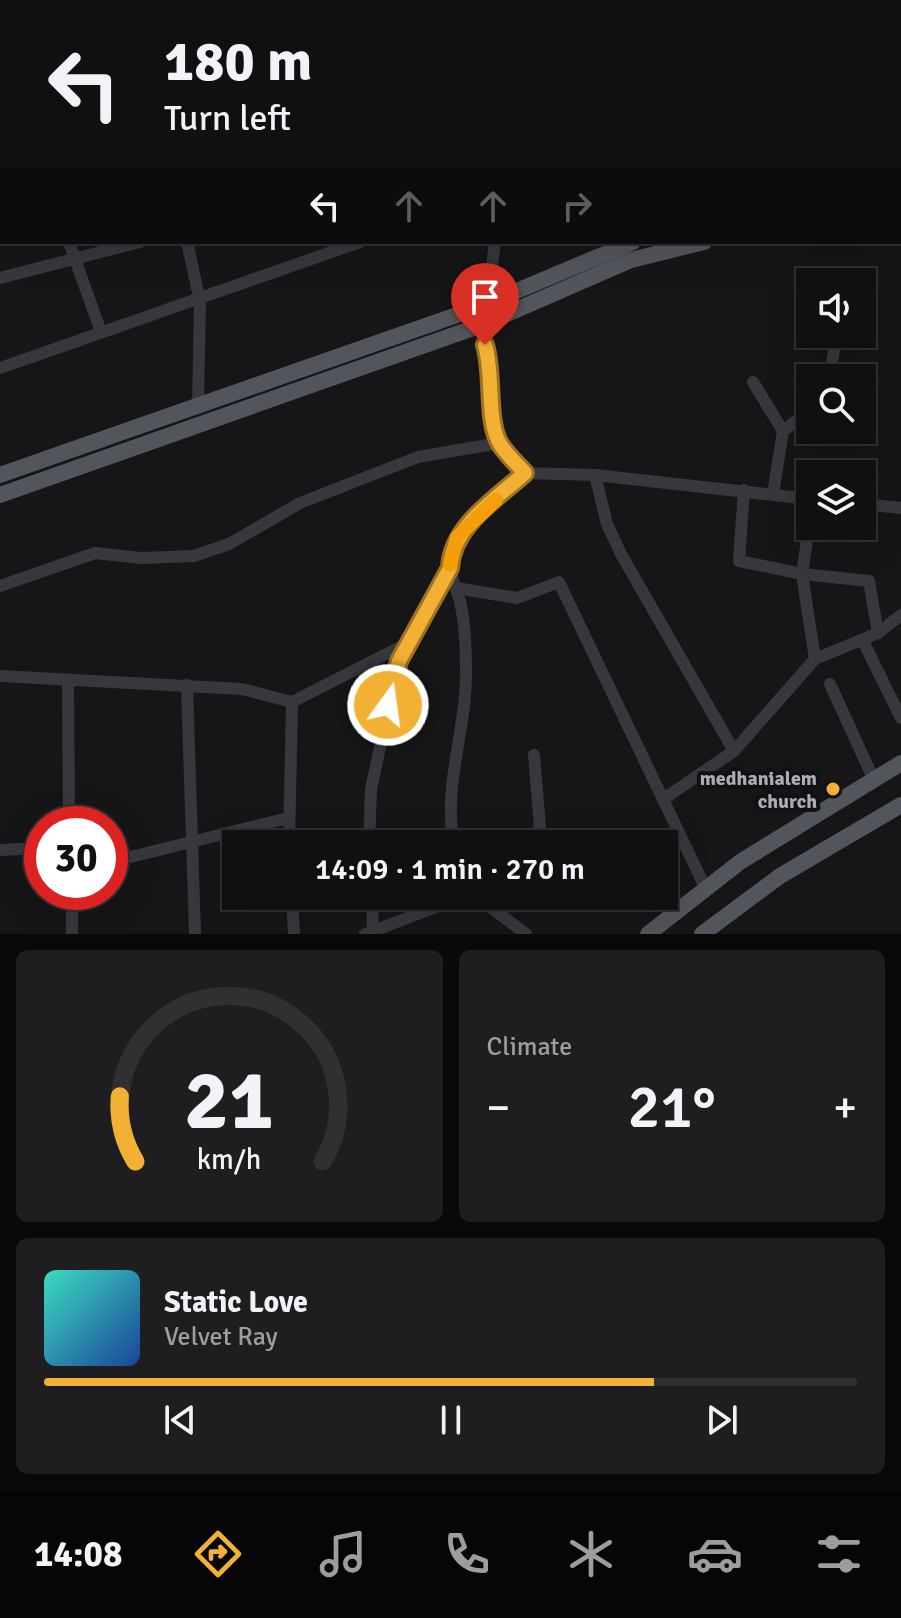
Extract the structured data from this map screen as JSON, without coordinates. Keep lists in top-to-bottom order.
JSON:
{
  "places": ["medhanialem church"],
  "page": {
    "turn": ["180 m", "Turn left"],
    "limit": "30",
    "trip": "14:09 · 1 min · 270 m",
    "tile": "Climate",
    "heat": ["−", "21°", "+"],
    "song": ["Static Love", "Velvet Ray"],
    "tabs": "14:08",
    "gauge": ["21", "km/h"]
  }
}
